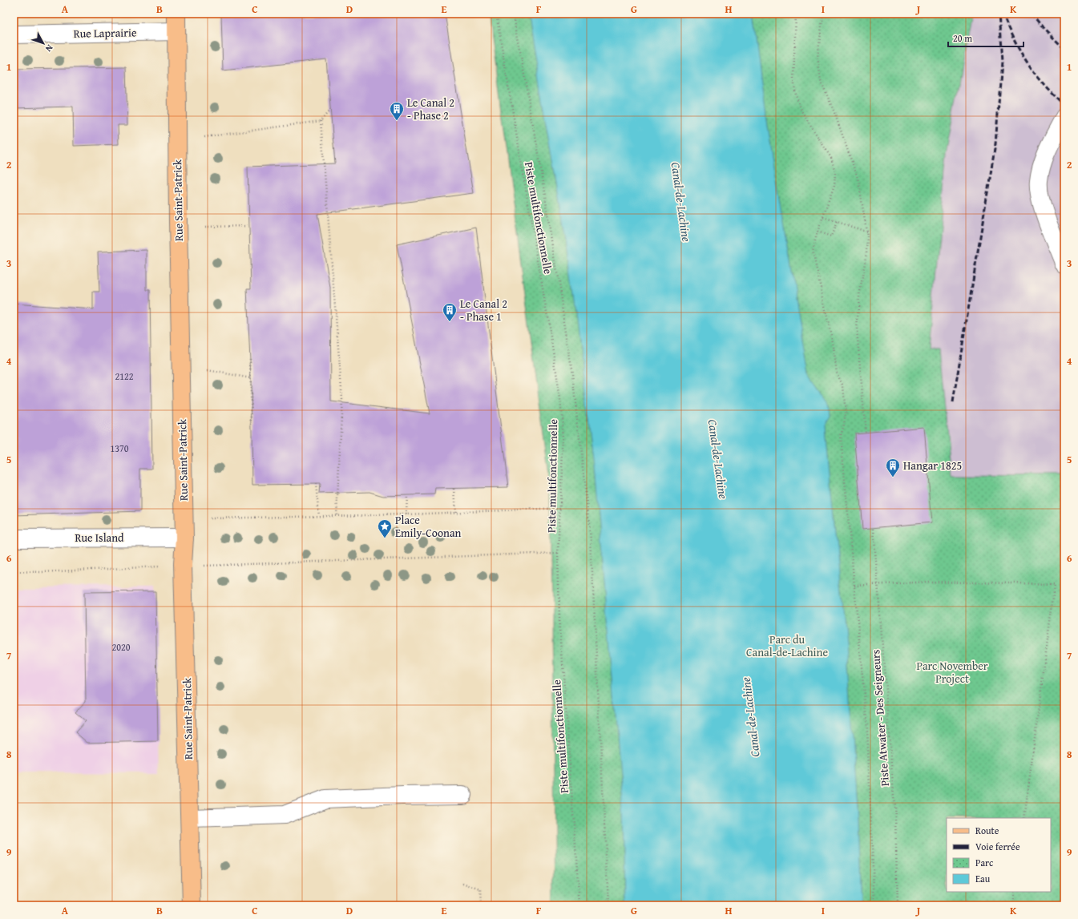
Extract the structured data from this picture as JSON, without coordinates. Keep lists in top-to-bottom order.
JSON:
{
  "streets": {
    "main road": ["Rue Saint-Patrick"],
    "street": ["Rue Laprairie", "Rue Island"],
    "path": ["Piste multifonctionnelle", "Piste Atwater - Des Seigneurs"]
  },
  "crossings": [
    ["Rue Laprairie", "Rue Saint-Patrick"],
    ["Rue Saint-Patrick", "Rue Island"]
  ],
  "water": ["Canal-de-Lachine"],
  "parks": ["Parc du Canal-de-Lachine", "Parc November Project"],
  "places": {
    "building": ["Le Canal 2 - Phase 2", "Le Canal 2 - Phase 1", "Hangar 1825"],
    "place": ["Place Emily-Coonan"]
  },
  "house_numbers": ["2122", "1370", "2020"],
  "legend": [
    "Route",
    "Voie ferrée",
    "Parc",
    "Eau"
  ],
  "scale_bar": "20 m",
  "north": "bottom right",
  "grid": {
    "columns": [
      "A",
      "B",
      "C",
      "D",
      "E",
      "F",
      "G",
      "H",
      "I",
      "J",
      "K"
    ],
    "rows": [
      "1",
      "2",
      "3",
      "4",
      "5",
      "6",
      "7",
      "8",
      "9"
    ]
  }
}
